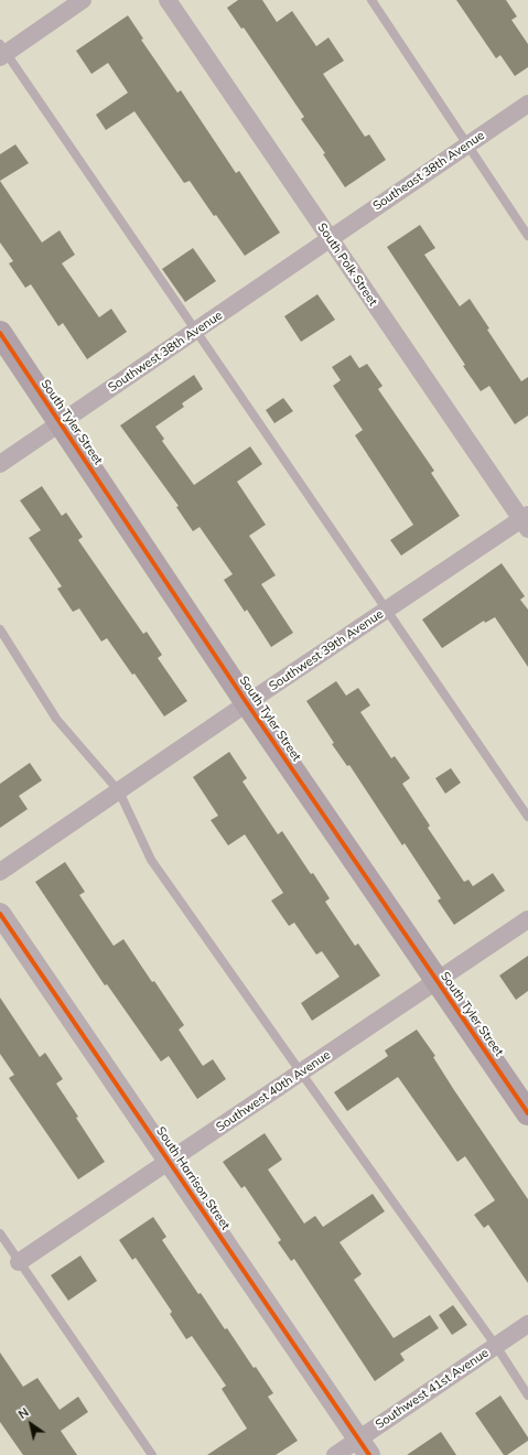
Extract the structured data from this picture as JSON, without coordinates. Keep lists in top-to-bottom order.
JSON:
{
  "streets": {
    "main road": ["South Tyler Street"],
    "street": [
      "Southeast 38th Avenue",
      "South Polk Street",
      "Southwest 38th Avenue",
      "Southwest 39th Avenue",
      "Southwest 40th Avenue",
      "South Harrison Street",
      "Southwest 41st Avenue"
    ]
  },
  "crossings": [
    ["Southeast 38th Avenue", "South Polk Street"],
    ["Southeast 38th Avenue", "Southwest 38th Avenue"],
    ["South Polk Street", "Southwest 38th Avenue"],
    ["South Polk Street", "Southwest 39th Avenue"],
    ["Southwest 38th Avenue", "South Tyler Street"],
    ["South Tyler Street", "Southwest 39th Avenue"],
    ["South Tyler Street", "Southwest 40th Avenue"],
    ["Southwest 40th Avenue", "South Harrison Street"],
    ["South Harrison Street", "Southwest 41st Avenue"]
  ],
  "north": "top left"
}
